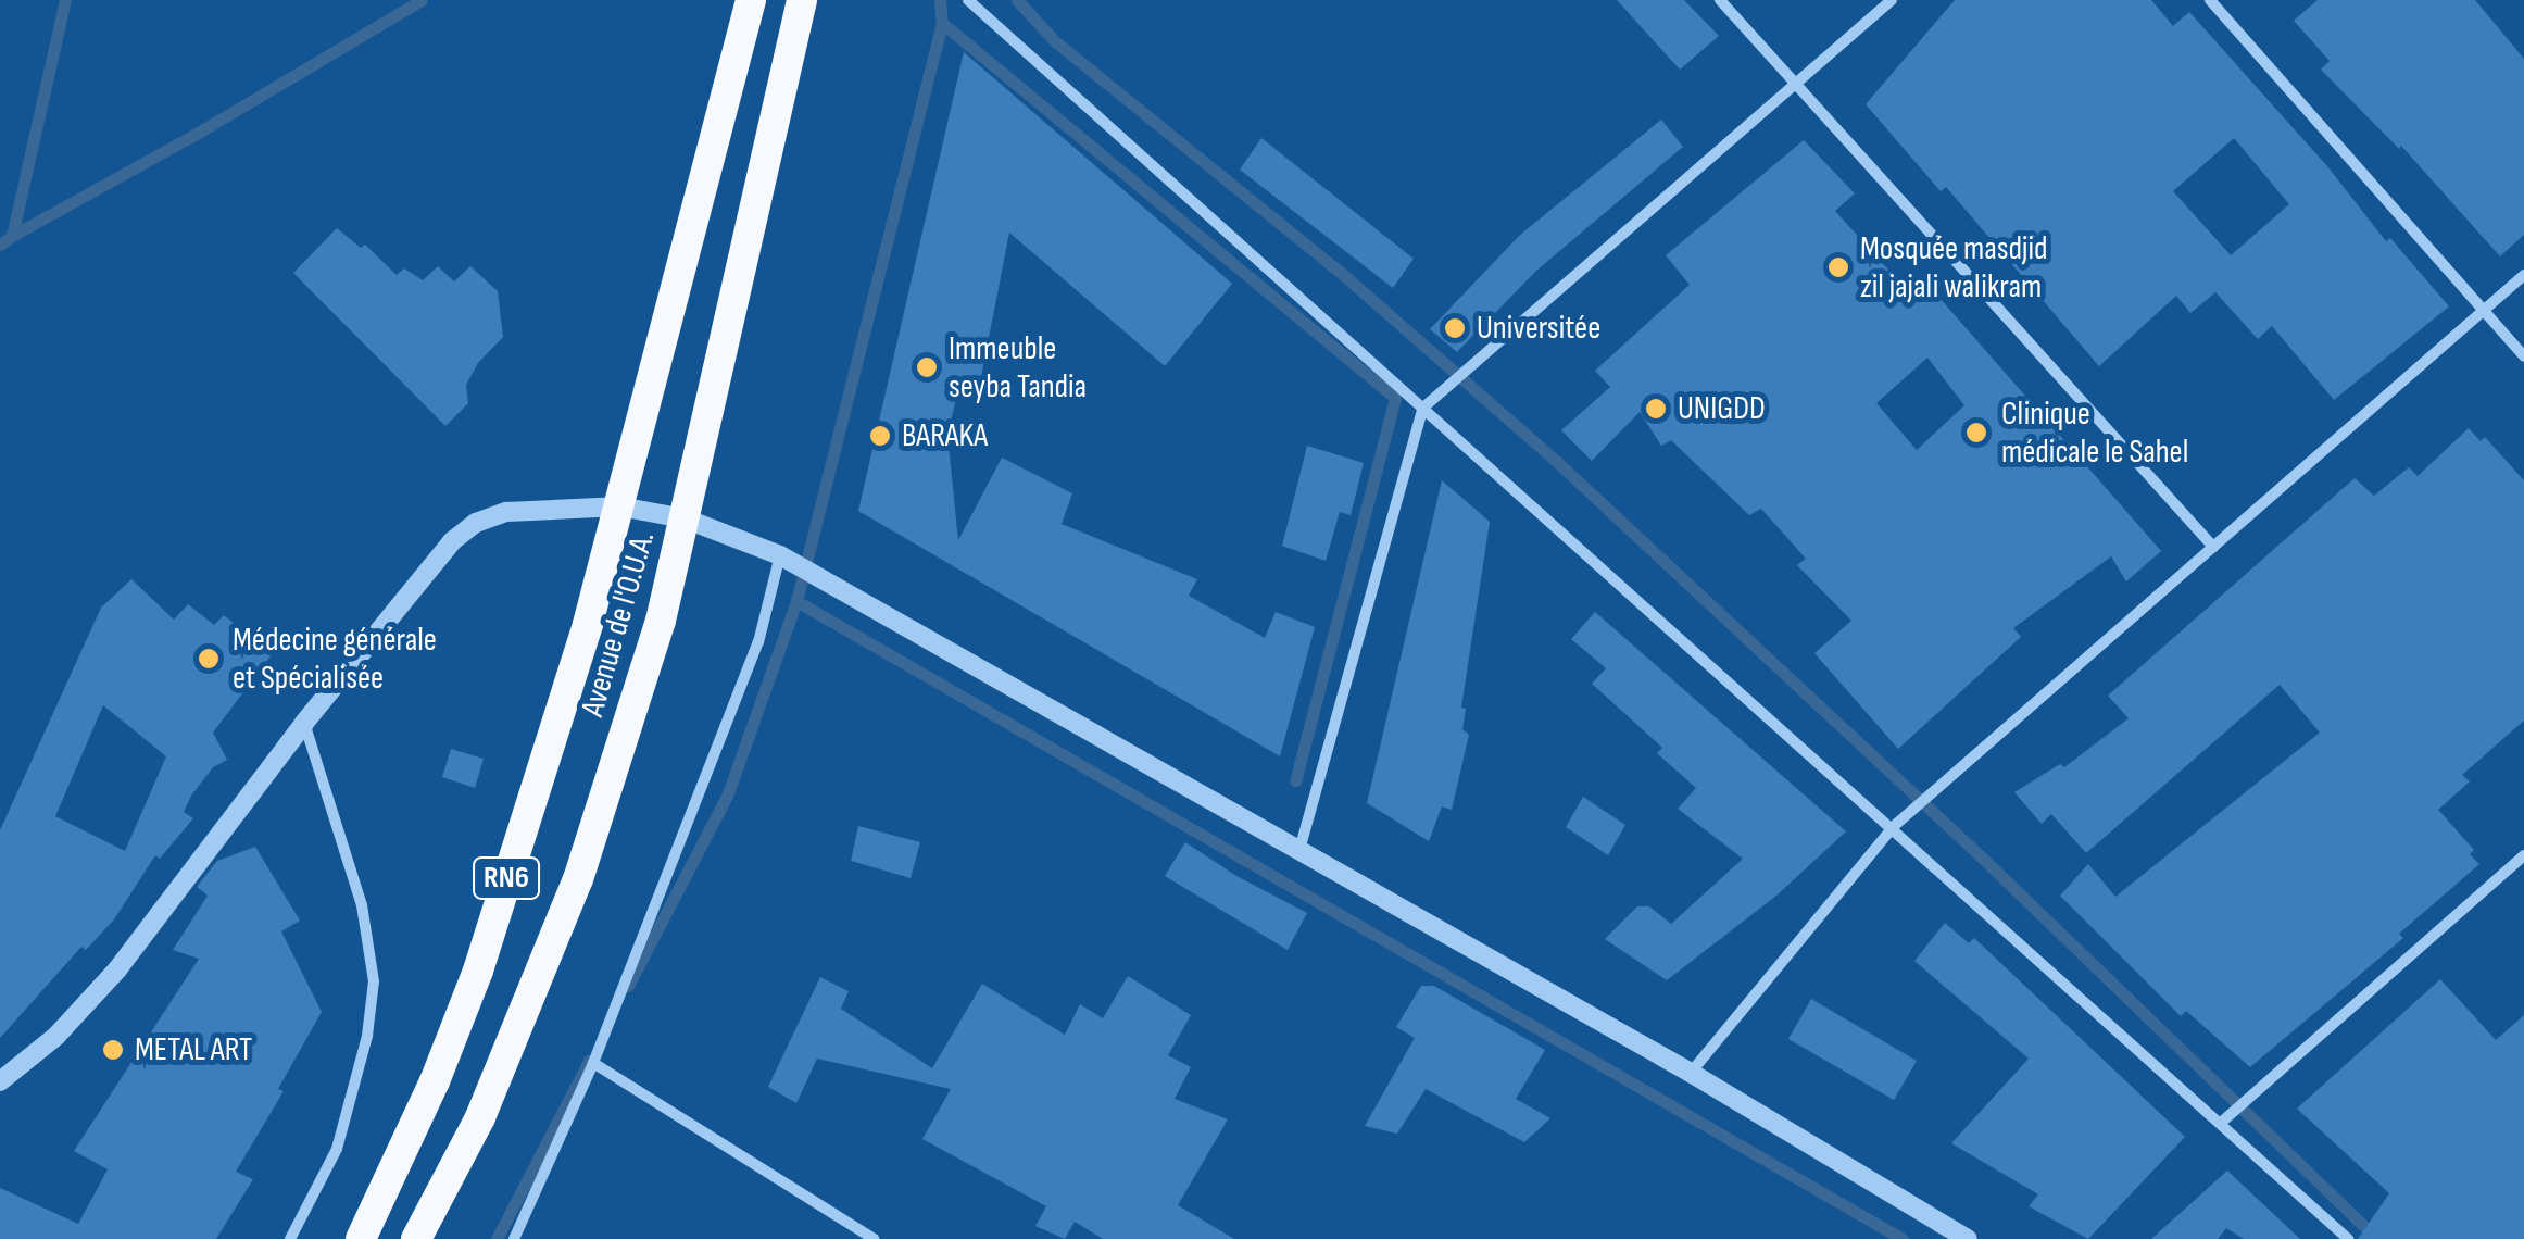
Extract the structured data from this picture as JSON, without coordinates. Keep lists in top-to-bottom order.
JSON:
{
  "streets": {
    "highway": ["Avenue de l'O.U.A.", "RN6"]
  },
  "places": [
    "Mosquée masdjid zil jajali walikram",
    "Universitée",
    "Immeuble seyba Tandia",
    "UNIGDD",
    "Clinique médicale le Sahel",
    "BARAKA",
    "Médecine générale et Spécialisée",
    "METAL ART"
  ]
}
